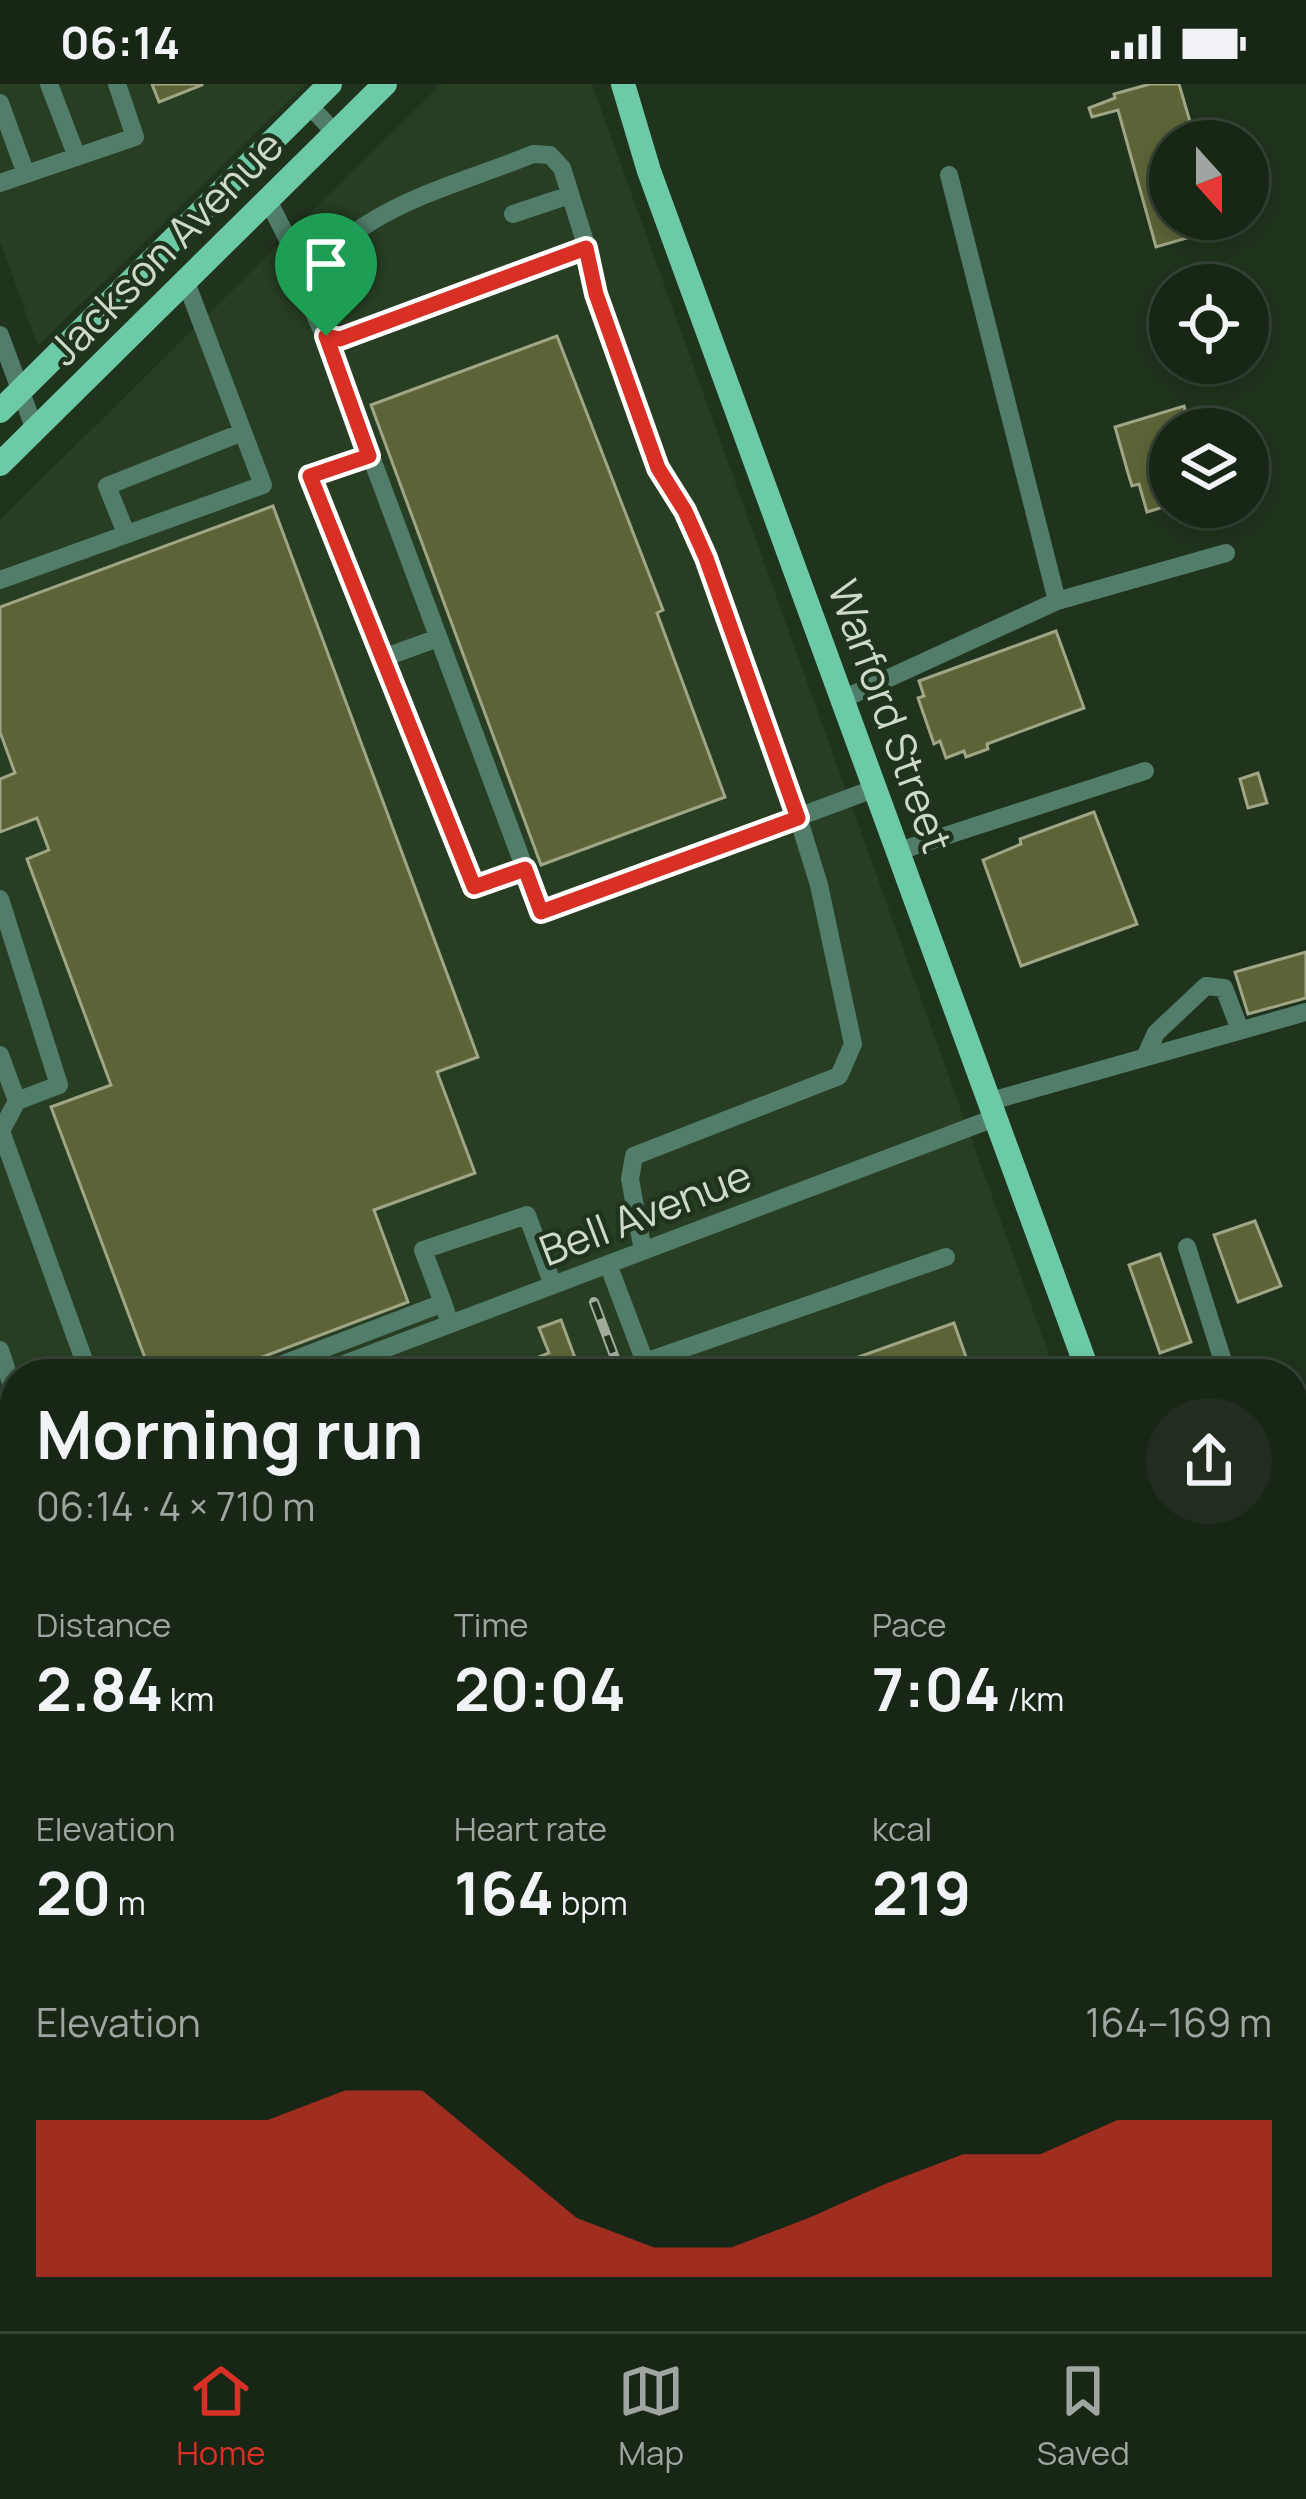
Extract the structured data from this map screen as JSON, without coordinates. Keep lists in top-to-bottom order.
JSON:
{
  "streets": {
    "main road": ["Jackson Avenue", "Warford Street"],
    "street": ["Bell Avenue"]
  },
  "crossings": [
    ["Warford Street", "Bell Avenue"]
  ],
  "north": "bottom",
  "page": {
    "status": "06:14",
    "heading": ["Morning run", "06:14 · 4 × 710 m"],
    "stats": [
      ["Distance", "2.84 km"],
      ["Time", "20:04"],
      ["Pace", "7:04 /km"],
      ["Elevation", "20 m"],
      ["Heart rate", "164 bpm"],
      ["kcal", "219"]
    ],
    "chart": ["Elevation", "164–169 m"],
    "tabs": ["Home", "Map", "Saved"]
  }
}
